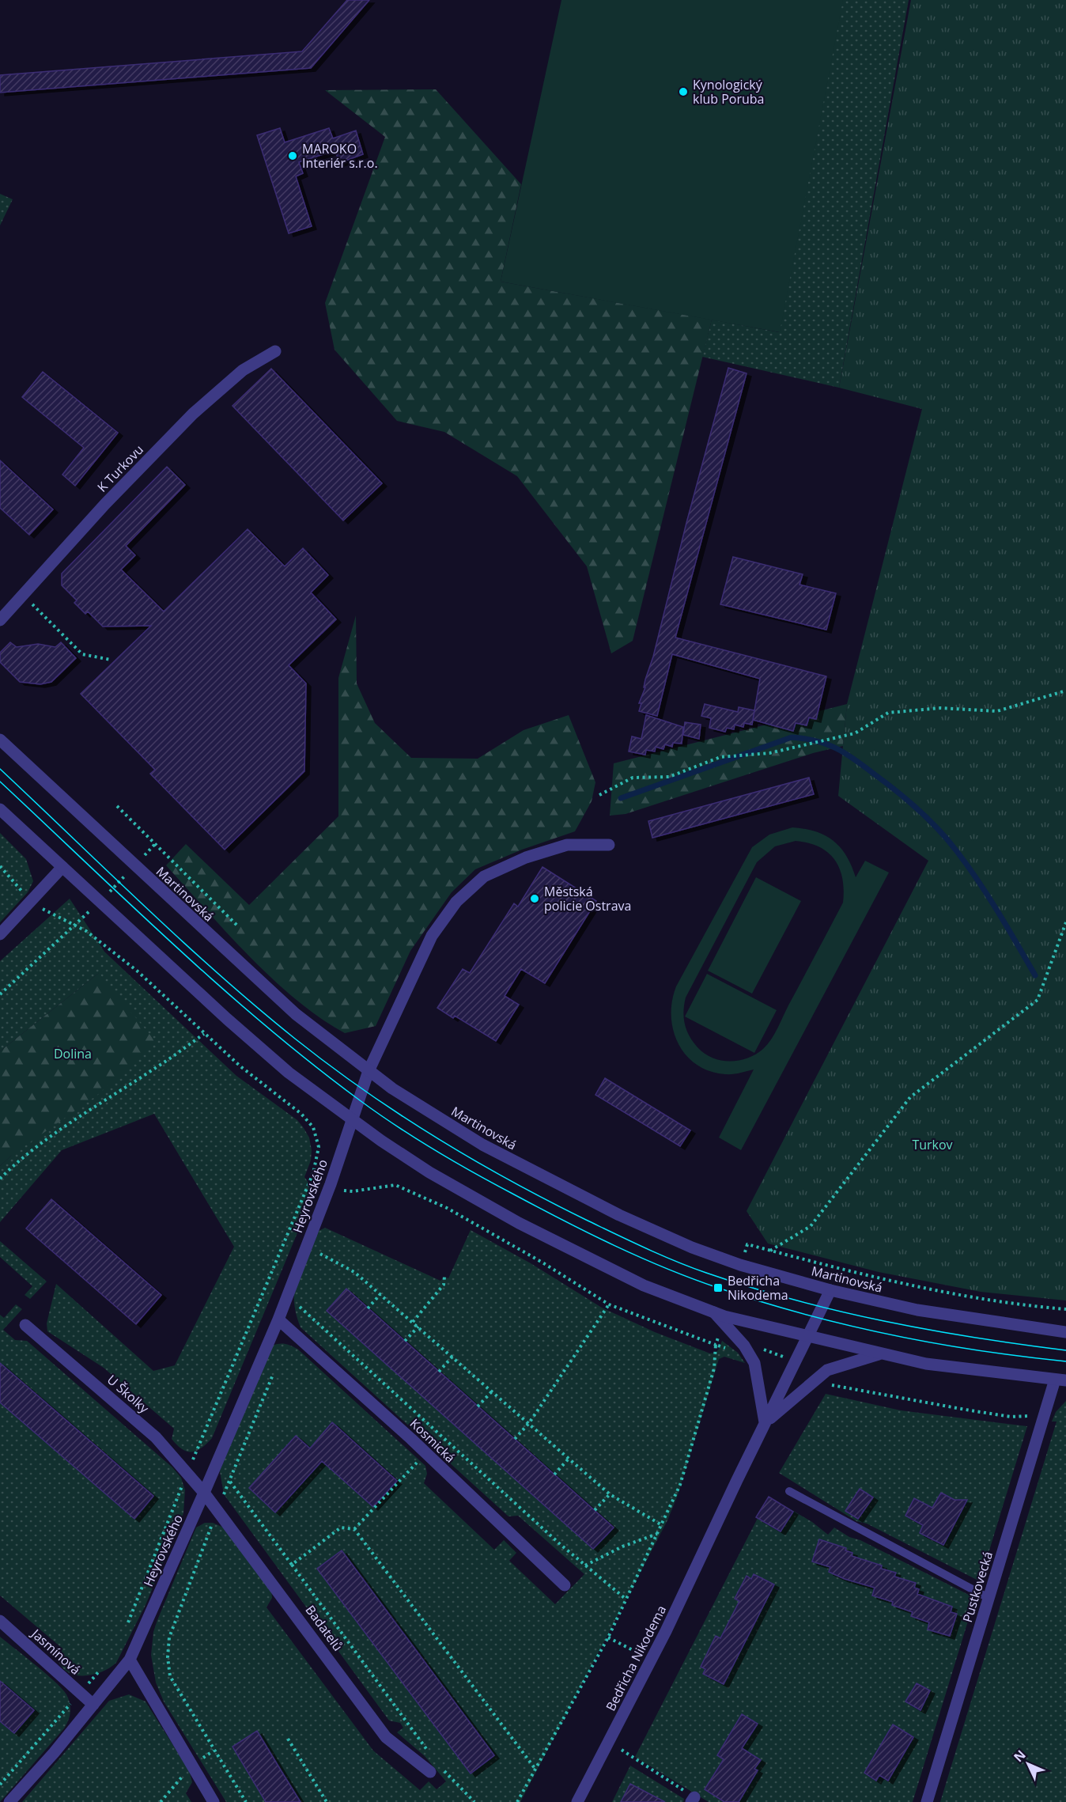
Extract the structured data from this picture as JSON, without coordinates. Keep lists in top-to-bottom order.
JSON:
{
  "streets": {
    "street": [
      "K Turkovu",
      "Martinovská",
      "Heyrovského",
      "U Školky",
      "Kosmická",
      "Pustkovecká",
      "Badatelů",
      "Jasmínová",
      "Bedřicha Nikodema"
    ]
  },
  "crossings": [
    ["Martinovská", "Heyrovského"],
    ["Martinovská", "Bedřicha Nikodema"],
    ["Heyrovského", "U Školky"],
    ["Heyrovského", "Kosmická"],
    ["Heyrovského", "Badatelů"],
    ["Heyrovského", "Jasmínová"],
    ["U Školky", "Badatelů"]
  ],
  "parks": ["Dolina", "Turkov"],
  "places": {
    "other": ["Kynologický klub Poruba", "MAROKO Interiér s.r.o.", "Městská policie Ostrava"],
    "transit": ["Bedřicha Nikodema"]
  },
  "north": "top left"
}
